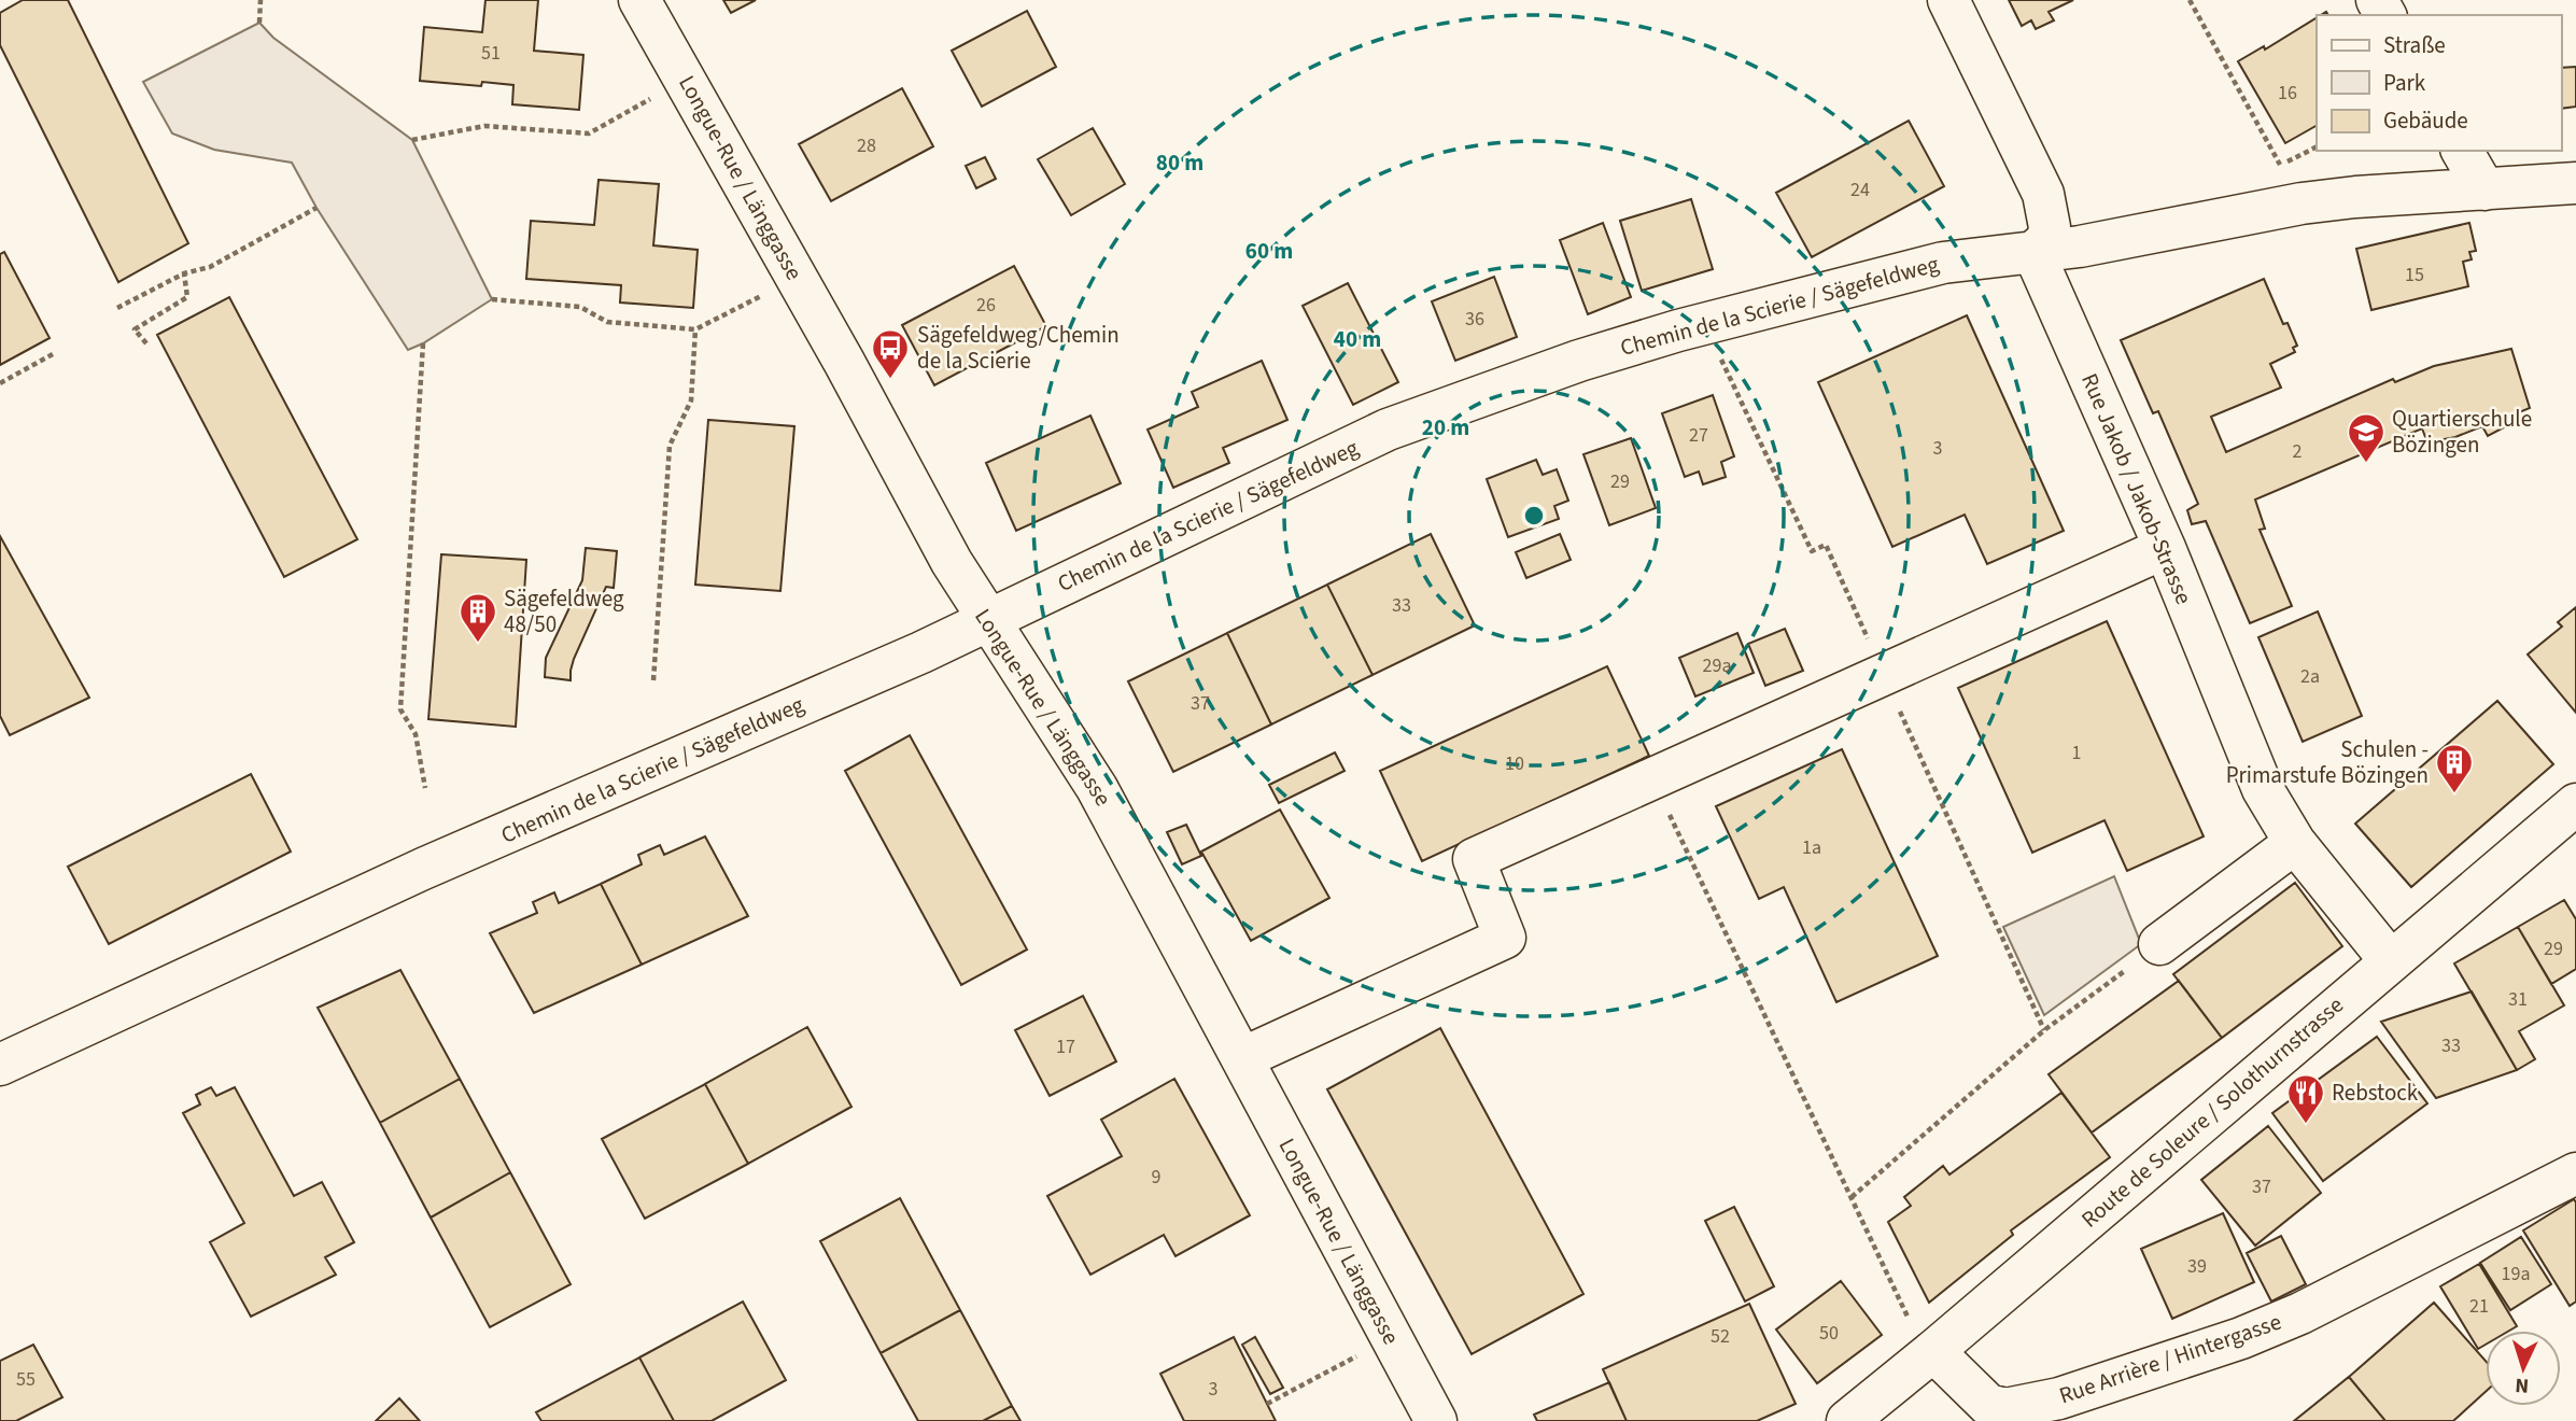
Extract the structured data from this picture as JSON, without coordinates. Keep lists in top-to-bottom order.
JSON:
{
  "streets": {
    "street": [
      "Longue-Rue / Länggasse",
      "Chemin de la Scierie / Sägefeldweg",
      "Rue Jakob / Jakob-Strasse",
      "Route de Soleure / Solothurnstrasse",
      "Rue Arrière / Hintergasse"
    ]
  },
  "crossings": [
    ["Longue-Rue / Länggasse", "Chemin de la Scierie / Sägefeldweg"],
    ["Chemin de la Scierie / Sägefeldweg", "Rue Jakob / Jakob-Strasse"],
    ["Rue Jakob / Jakob-Strasse", "Route de Soleure / Solothurnstrasse"],
    ["Route de Soleure / Solothurnstrasse", "Rue Arrière / Hintergasse"]
  ],
  "places": {
    "bus stop": ["Sägefeldweg/Chemin de la Scierie"],
    "school or university": ["Quartierschule Bözingen"],
    "building": ["Sägefeldweg 48/50", "Schulen - Primarstufe Bözingen"],
    "restaurant": ["Rebstock"]
  },
  "house_numbers": [
    "51",
    "16",
    "28",
    "24",
    "15",
    "26",
    "36",
    "27",
    "3",
    "2",
    "29",
    "33",
    "29a",
    "2a",
    "37",
    "1",
    "10",
    "1a",
    "29",
    "31",
    "33",
    "17",
    "9",
    "37",
    "39",
    "19a",
    "21",
    "50",
    "52",
    "55",
    "3"
  ],
  "legend": ["Straße", "Park", "Gebäude"],
  "north": "bottom",
  "rings": [
    "80 m",
    "60 m",
    "40 m",
    "20 m"
  ]
}
